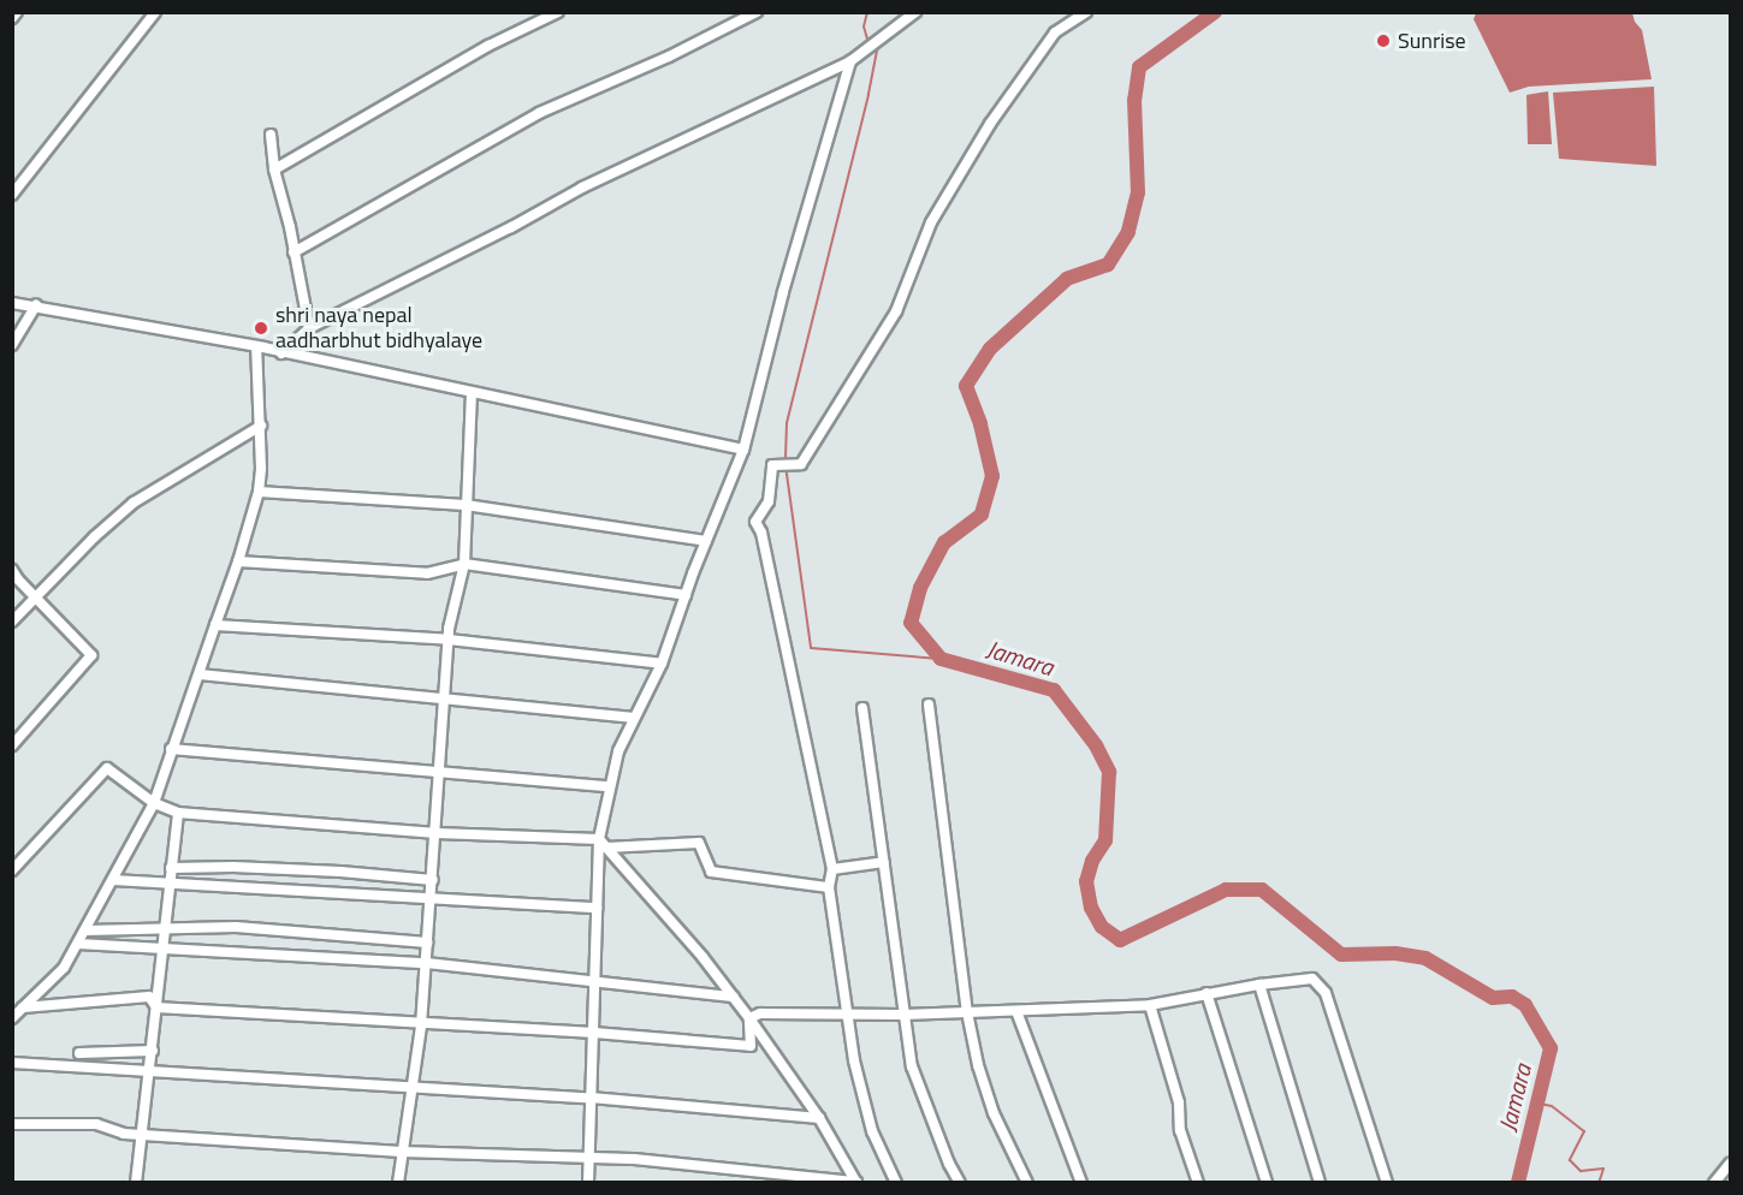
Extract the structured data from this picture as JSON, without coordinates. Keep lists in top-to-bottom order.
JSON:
{
  "water": ["Jamara"],
  "places": ["Sunrise", "shri naya nepal aadharbhut bidhyalaye"]
}
